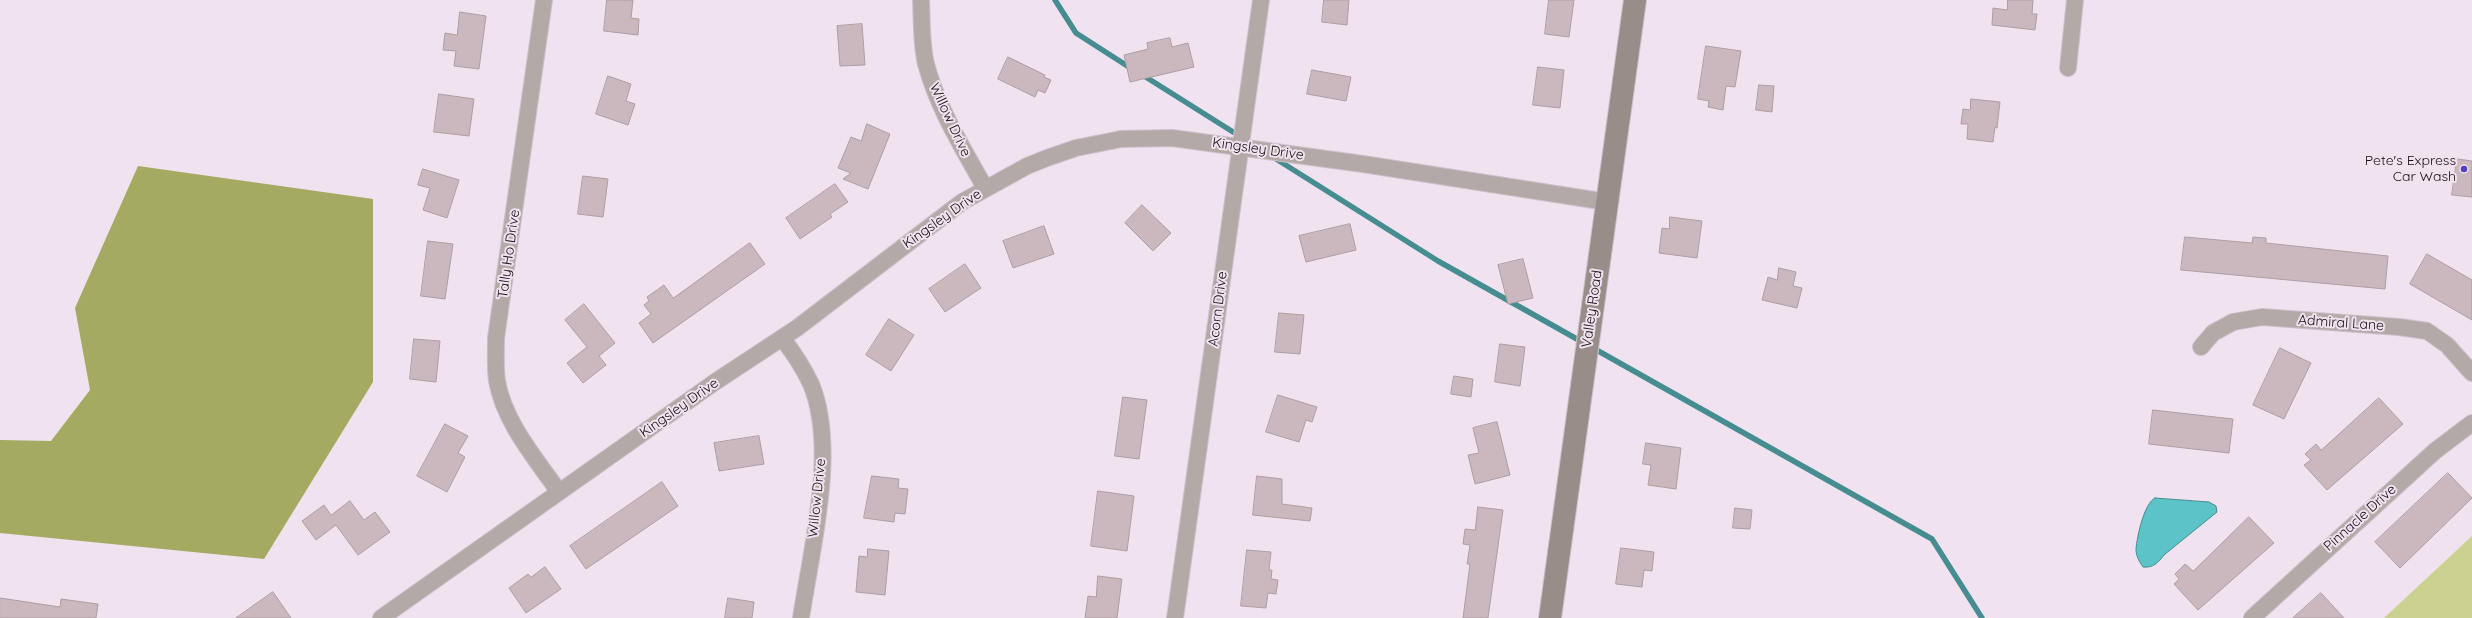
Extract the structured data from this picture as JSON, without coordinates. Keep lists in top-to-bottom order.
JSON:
{
  "streets": {
    "street": [
      "Willow Drive",
      "Kingsley Drive",
      "Tally Ho Drive",
      "Acorn Drive",
      "Valley Road",
      "Admiral Lane",
      "Pinnacle Drive"
    ]
  },
  "crossings": [
    ["Willow Drive", "Kingsley Drive"],
    ["Kingsley Drive", "Tally Ho Drive"],
    ["Kingsley Drive", "Acorn Drive"],
    ["Kingsley Drive", "Valley Road"]
  ],
  "places": ["Pete's Express Car Wash"]
}
